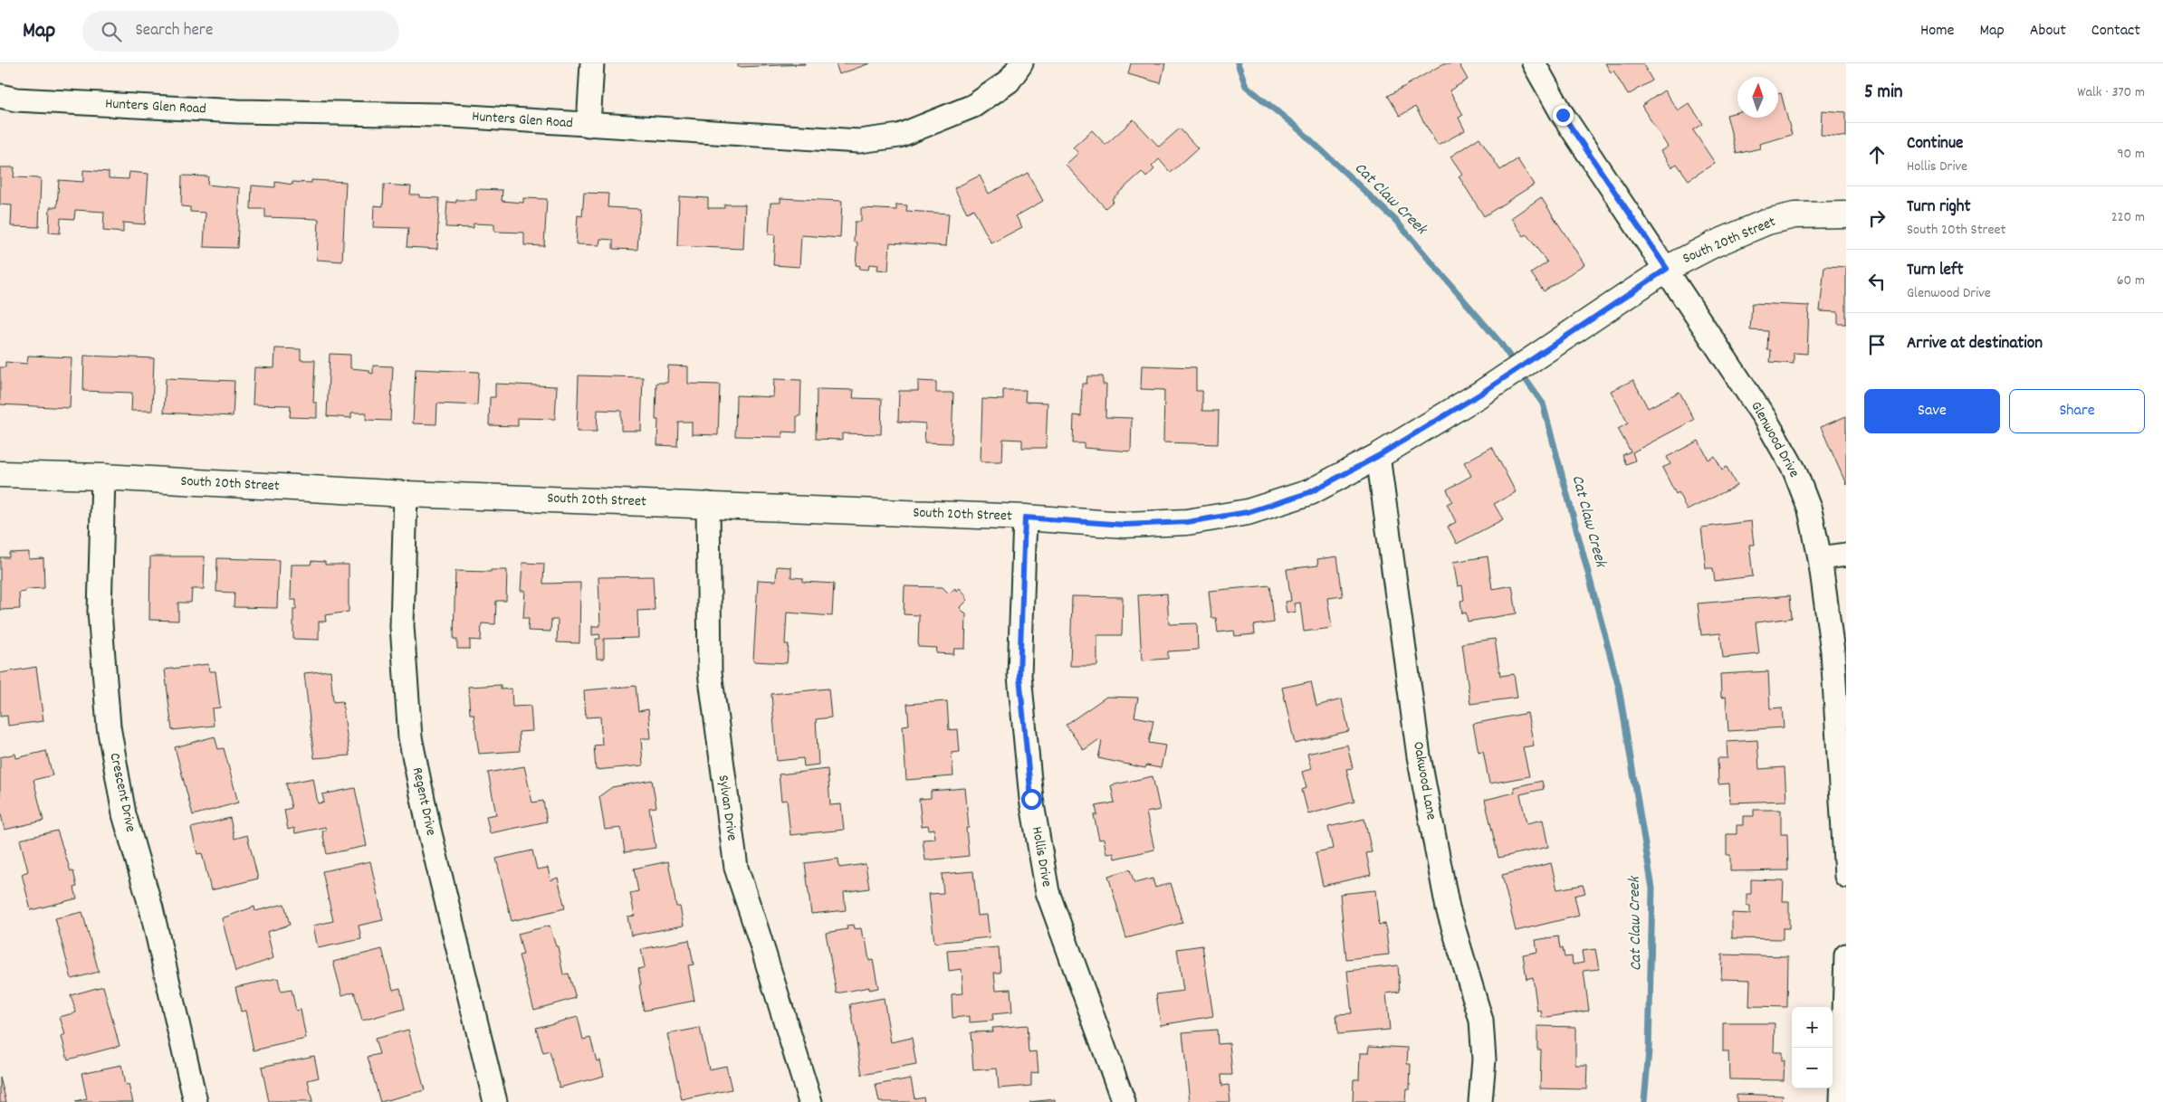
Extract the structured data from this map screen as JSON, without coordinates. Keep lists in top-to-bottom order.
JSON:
{
  "streets": {
    "street": [
      "Hunters Glen Road",
      "South 20th Street",
      "Glenwood Drive",
      "Oakwood Lane",
      "Crescent Drive",
      "Regent Drive",
      "Sylvan Drive",
      "Hollis Drive"
    ]
  },
  "crossings": [
    ["South 20th Street", "Glenwood Drive"],
    ["South 20th Street", "Oakwood Lane"],
    ["South 20th Street", "Crescent Drive"],
    ["South 20th Street", "Regent Drive"],
    ["South 20th Street", "Sylvan Drive"],
    ["South 20th Street", "Hollis Drive"]
  ],
  "water": ["Cat Claw Creek"],
  "north": "top",
  "page": {
    "header": "Map",
    "search": "Search here",
    "nav": [
      "Home",
      "Map",
      "About",
      "Contact"
    ],
    "heading": ["5 min", "Walk · 370 m"],
    "list": [
      ["Continue", "Hollis Drive", "90 m"],
      ["Turn right", "South 20th Street", "220 m"],
      ["Turn left", "Glenwood Drive", "60 m"],
      "Arrive at destination"
    ],
    "buttons": ["Save", "Share"],
    "map_buttons": ["+", "−"]
  }
}
